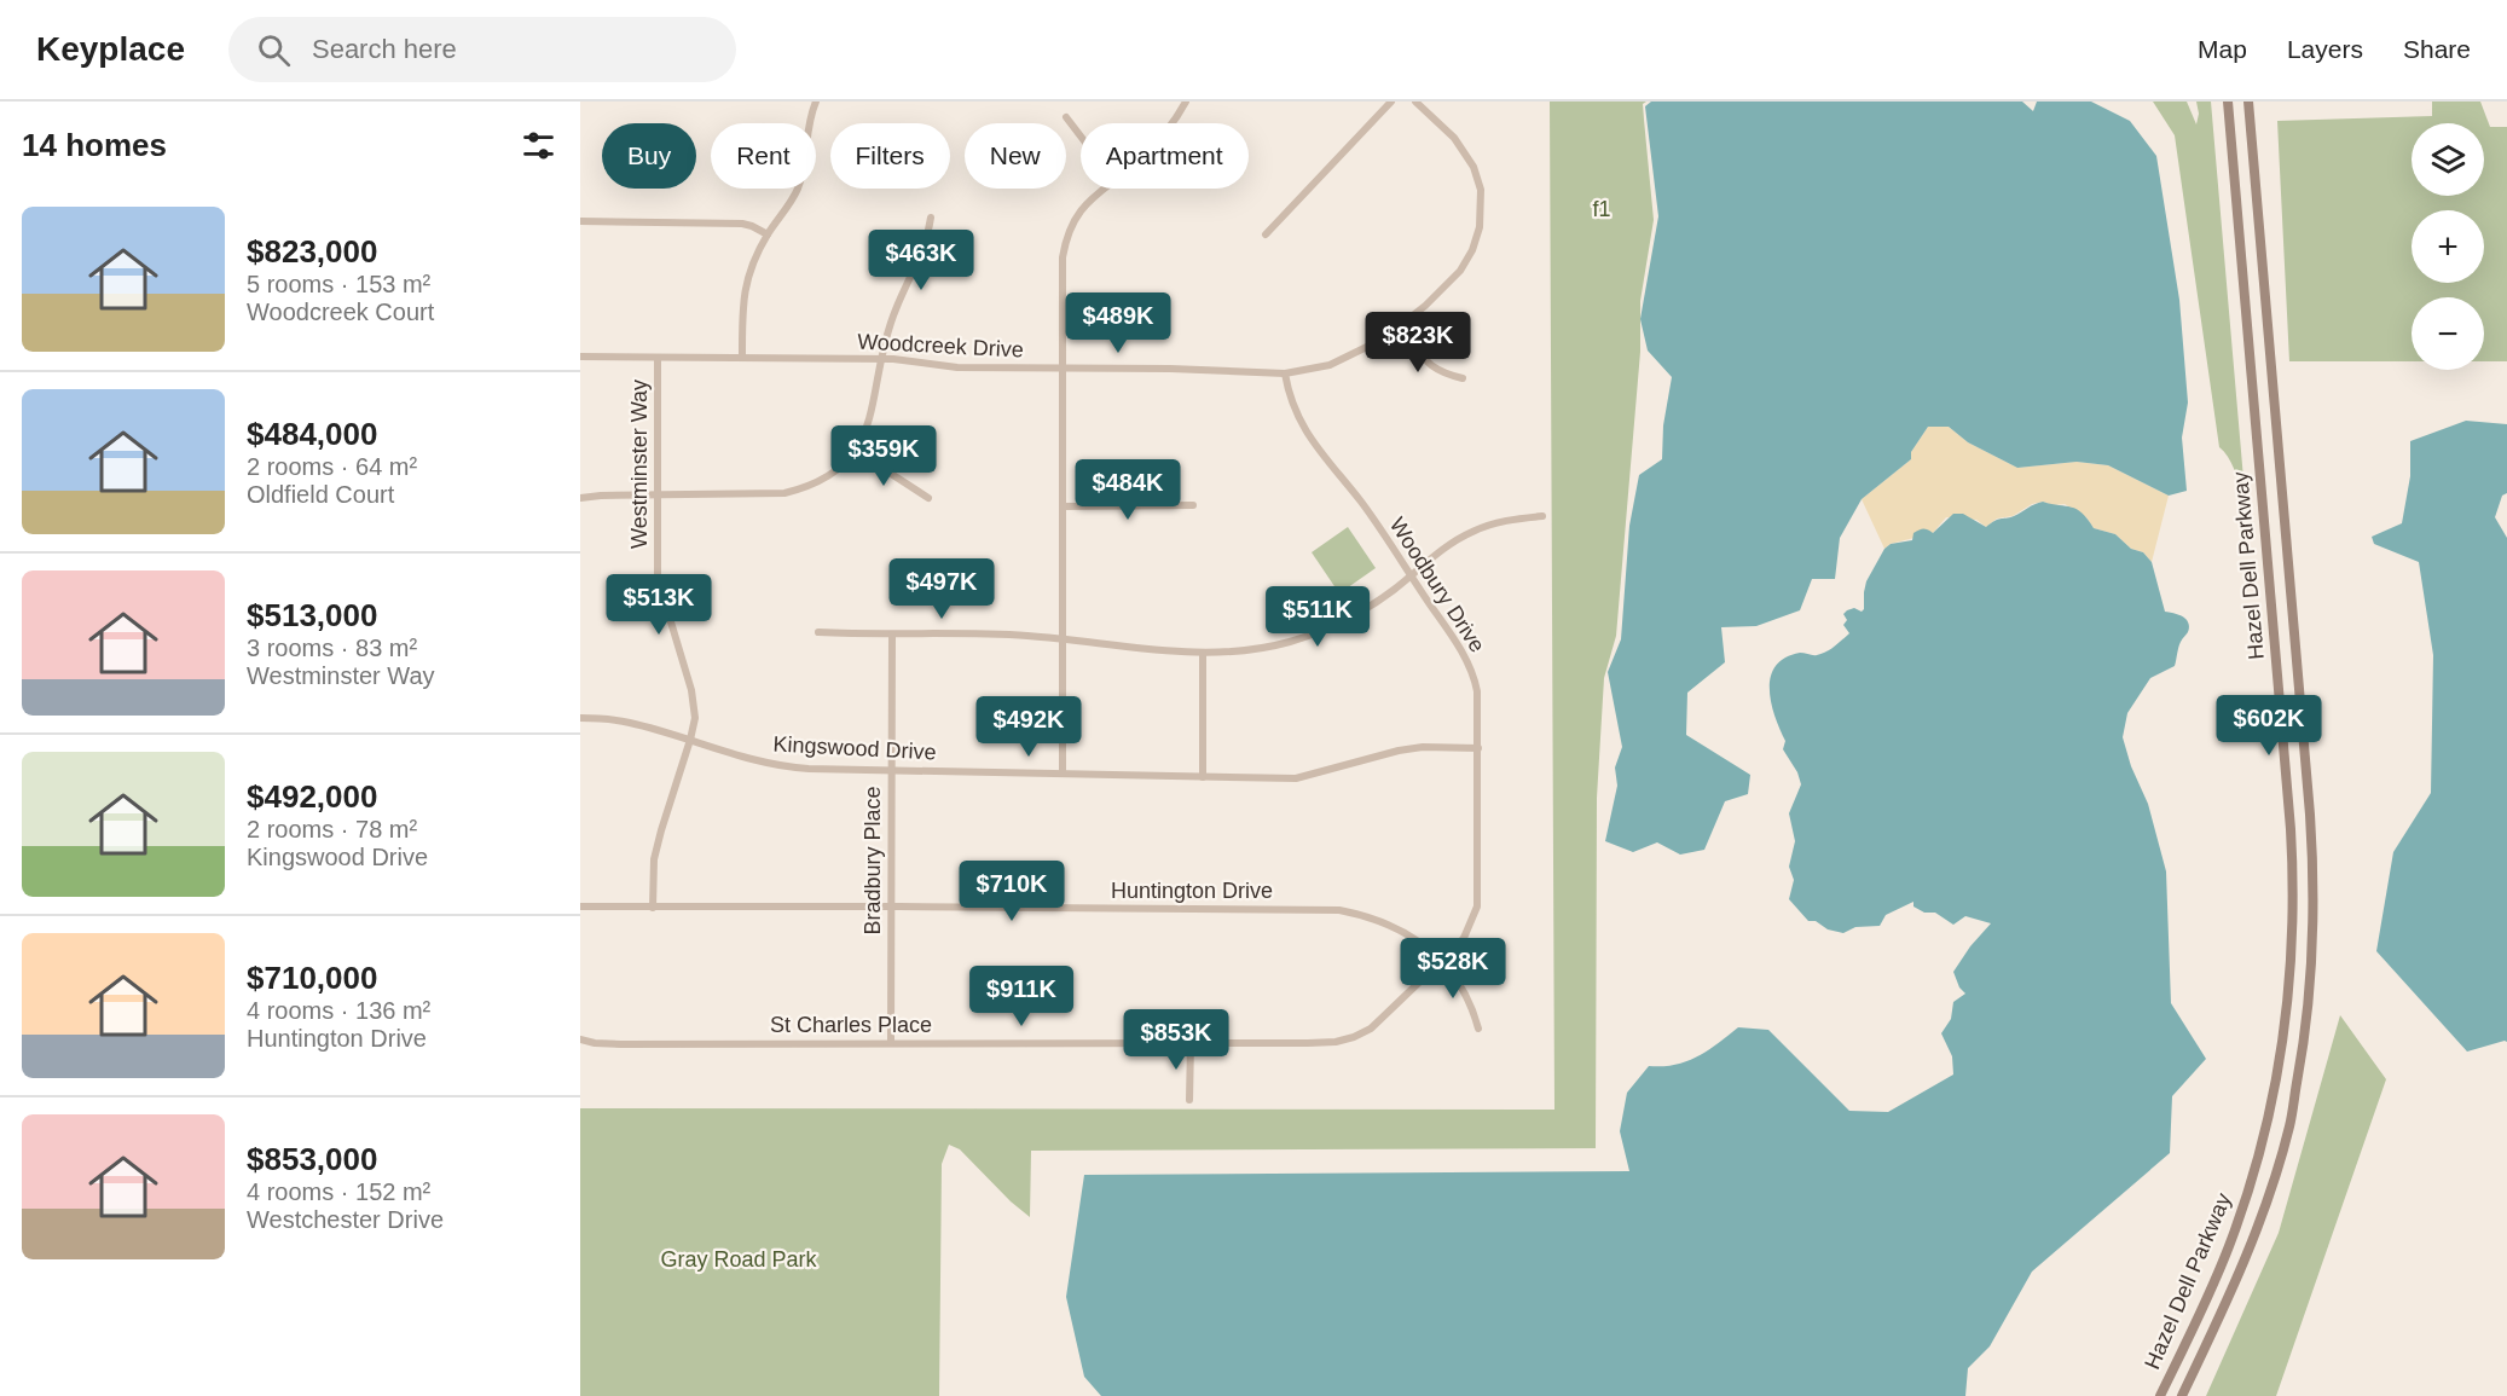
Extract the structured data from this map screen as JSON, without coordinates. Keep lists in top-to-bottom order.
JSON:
{
  "streets": {
    "main road": ["Hazel Dell Parkway"],
    "street": [
      "Woodcreek Drive",
      "Westminster Way",
      "Woodbury Drive",
      "Kingswood Drive",
      "Bradbury Place",
      "Huntington Drive",
      "St Charles Place"
    ]
  },
  "crossings": [
    ["Woodcreek Drive", "Westminster Way"],
    ["Woodcreek Drive", "Woodbury Drive"],
    ["Westminster Way", "Kingswood Drive"],
    ["Westminster Way", "Huntington Drive"],
    ["Woodbury Drive", "Kingswood Drive"],
    ["Woodbury Drive", "Huntington Drive"],
    ["Woodbury Drive", "St Charles Place"],
    ["Kingswood Drive", "Bradbury Place"],
    ["Bradbury Place", "Huntington Drive"],
    ["Bradbury Place", "St Charles Place"],
    ["Huntington Drive", "St Charles Place"]
  ],
  "parks": ["f1", "Gray Road Park"],
  "page": {
    "header": "Keyplace",
    "search": "Search here",
    "nav": ["Map", "Layers", "Share"],
    "heading": "14 homes",
    "map_buttons": ["+", "−"],
    "chip": [
      "Buy",
      "Rent",
      "Filters",
      "New",
      "Apartment"
    ],
    "list": [
      {
        "name": "$823,000",
        "note": "5 rooms · 153 m² · Woodcreek Court"
      },
      {
        "name": "$484,000",
        "note": "2 rooms · 64 m² · Oldfield Court"
      },
      {
        "name": "$513,000",
        "note": "3 rooms · 83 m² · Westminster Way"
      },
      {
        "name": "$492,000",
        "note": "2 rooms · 78 m² · Kingswood Drive"
      },
      {
        "name": "$710,000",
        "note": "4 rooms · 136 m² · Huntington Drive"
      },
      {
        "name": "$853,000",
        "note": "4 rooms · 152 m² · Westchester Drive"
      }
    ],
    "price": [
      "$463K",
      "$489K",
      "$823K",
      "$359K",
      "$484K",
      "$497K",
      "$513K",
      "$511K",
      "$602K",
      "$492K",
      "$710K",
      "$528K",
      "$911K",
      "$853K"
    ]
  }
}
